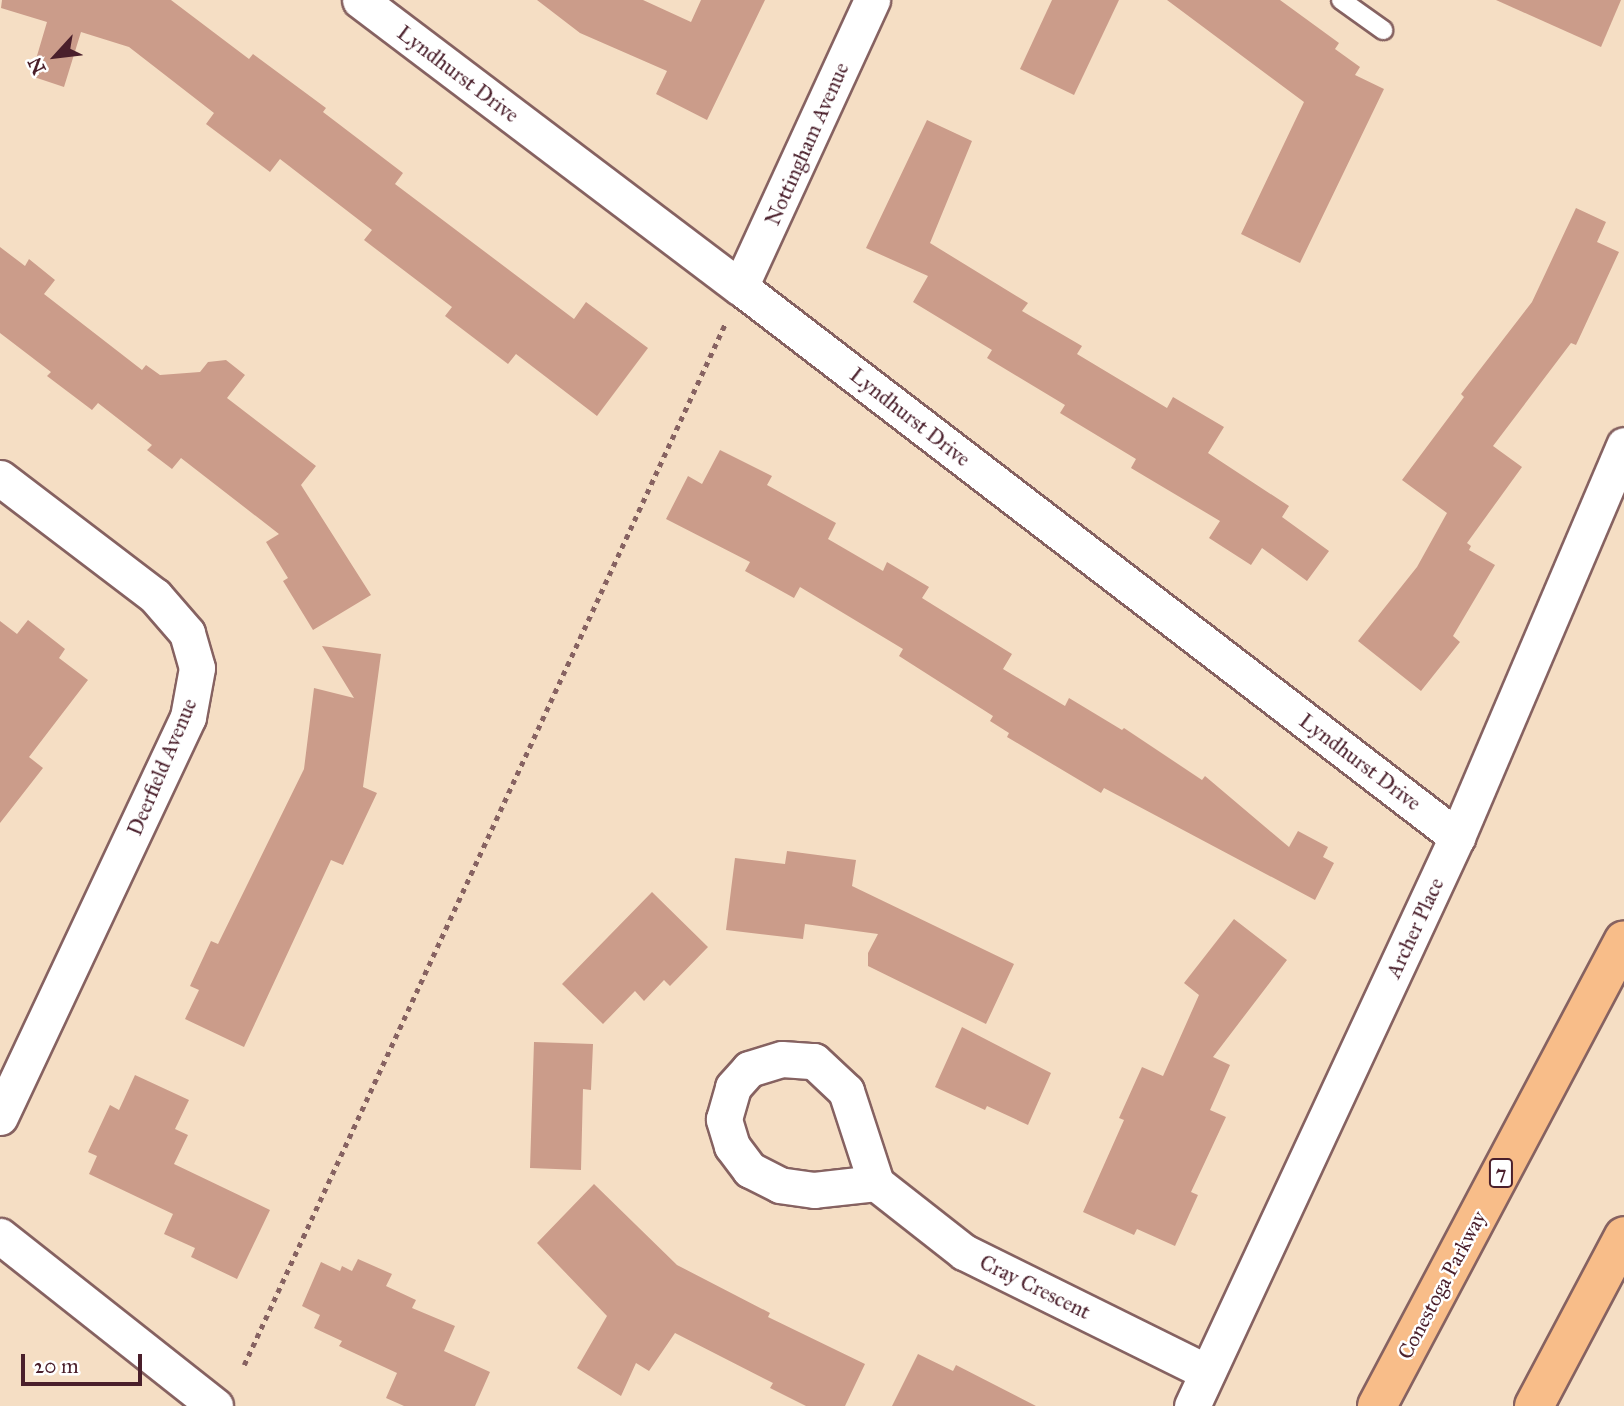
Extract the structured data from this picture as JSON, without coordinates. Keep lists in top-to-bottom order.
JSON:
{
  "streets": {
    "highway": ["7", "Conestoga Parkway"],
    "street": [
      "Lyndhurst Drive",
      "Nottingham Avenue",
      "Deerfield Avenue",
      "Archer Place",
      "Cray Crescent"
    ]
  },
  "crossings": [
    ["Lyndhurst Drive", "Nottingham Avenue"],
    ["Lyndhurst Drive", "Archer Place"],
    ["Archer Place", "Cray Crescent"]
  ],
  "scale_bar": "20 m",
  "north": "bottom left"
}
